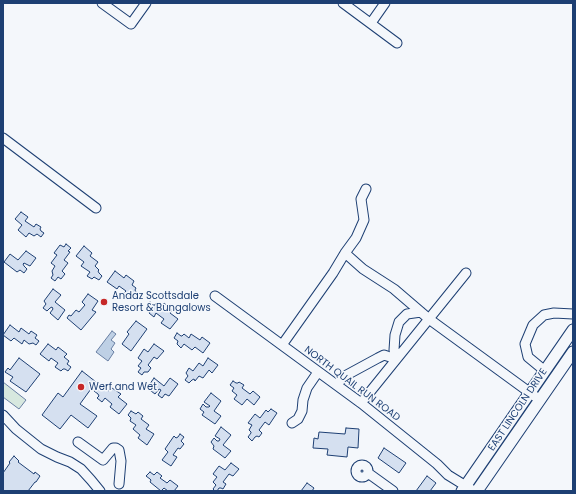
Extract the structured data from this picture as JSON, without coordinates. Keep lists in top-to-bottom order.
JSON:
{
  "streets": {
    "main road": ["EAST LINCOLN DRIVE"],
    "street": ["NORTH QUAIL RUN ROAD"]
  },
  "crossings": [
    ["NORTH QUAIL RUN ROAD", "EAST LINCOLN DRIVE"]
  ],
  "places": ["Andaz Scottsdale Resort & Bungalows", "Werf and Wet"]
}
